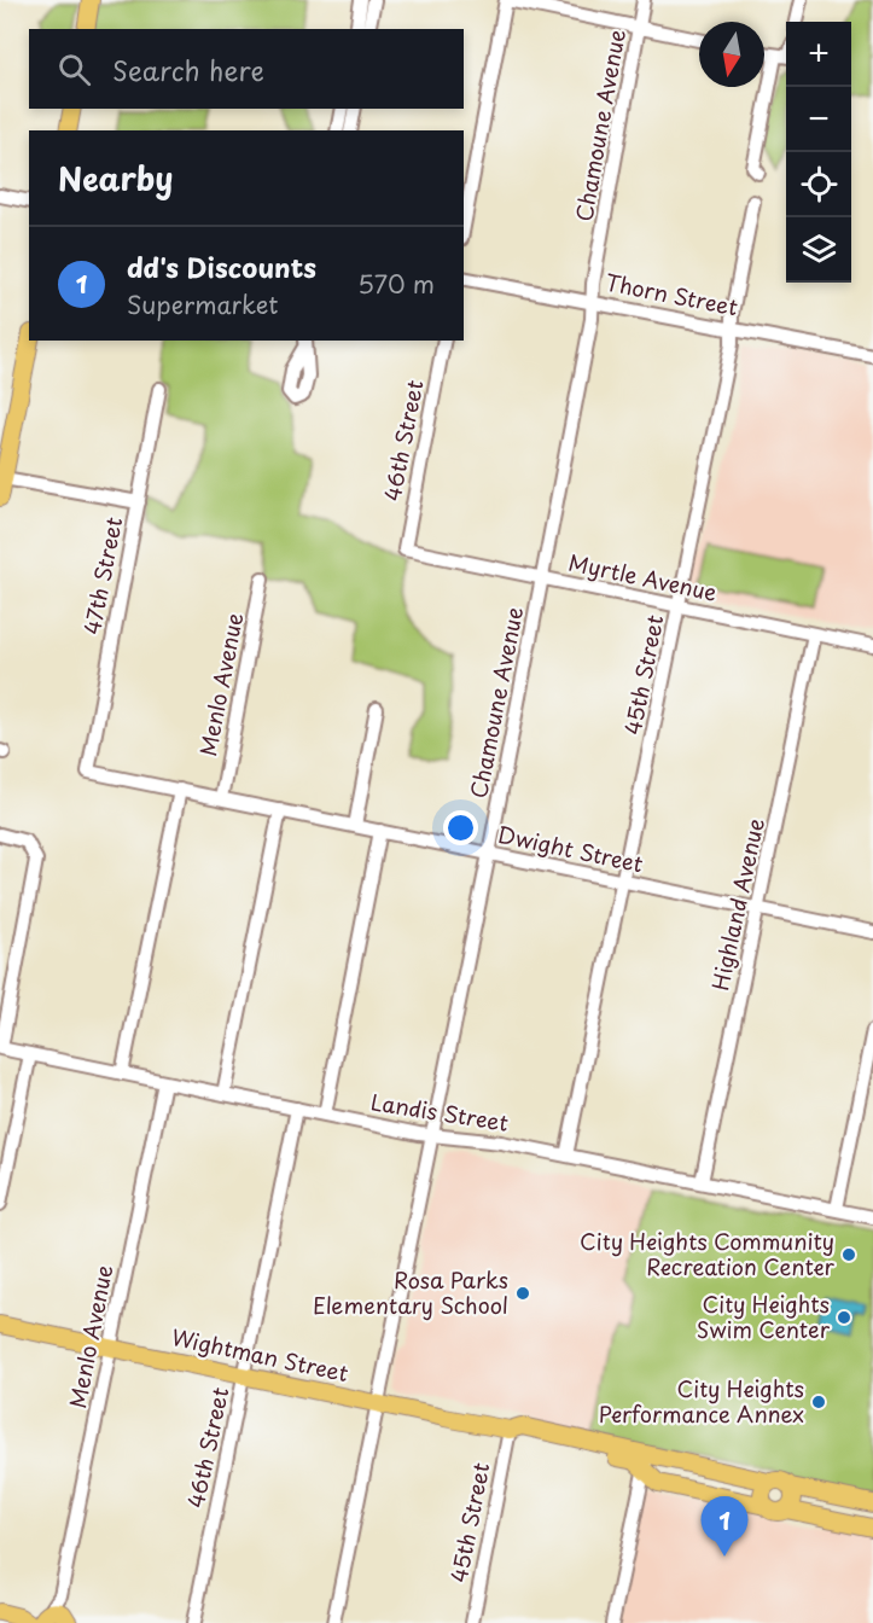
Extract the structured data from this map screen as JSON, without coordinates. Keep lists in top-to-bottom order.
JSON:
{
  "streets": {
    "main road": ["Wightman Street"],
    "street": [
      "Chamoune Avenue",
      "Thorn Street",
      "46th Street",
      "47th Street",
      "Myrtle Avenue",
      "45th Street",
      "Menlo Avenue",
      "Dwight Street",
      "Highland Avenue",
      "Landis Street"
    ]
  },
  "crossings": [
    ["Chamoune Avenue", "Thorn Street"],
    ["Chamoune Avenue", "Myrtle Avenue"],
    ["Chamoune Avenue", "Dwight Street"],
    ["Chamoune Avenue", "Landis Street"],
    ["Chamoune Avenue", "Wightman Street"],
    ["Thorn Street", "45th Street"],
    ["46th Street", "Myrtle Avenue"],
    ["46th Street", "Landis Street"],
    ["46th Street", "Wightman Street"],
    ["47th Street", "Dwight Street"],
    ["Myrtle Avenue", "45th Street"],
    ["Myrtle Avenue", "Highland Avenue"],
    ["45th Street", "Dwight Street"],
    ["45th Street", "Landis Street"],
    ["45th Street", "Wightman Street"],
    ["Menlo Avenue", "Dwight Street"],
    ["Menlo Avenue", "Landis Street"],
    ["Menlo Avenue", "Wightman Street"],
    ["Dwight Street", "Highland Avenue"],
    ["Highland Avenue", "Landis Street"]
  ],
  "places": [
    "City Heights Community Recreation Center",
    "Rosa Parks Elementary School",
    "City Heights Swim Center",
    "City Heights Performance Annex"
  ],
  "north": "bottom",
  "page": {
    "map_buttons": ["+", "−"],
    "search": "Search here",
    "heading": "Nearby",
    "list": [
      {
        "mark": "1",
        "name": "dd's Discounts",
        "note": "Supermarket",
        "value": "570 m"
      }
    ],
    "pins": "1"
  }
}
